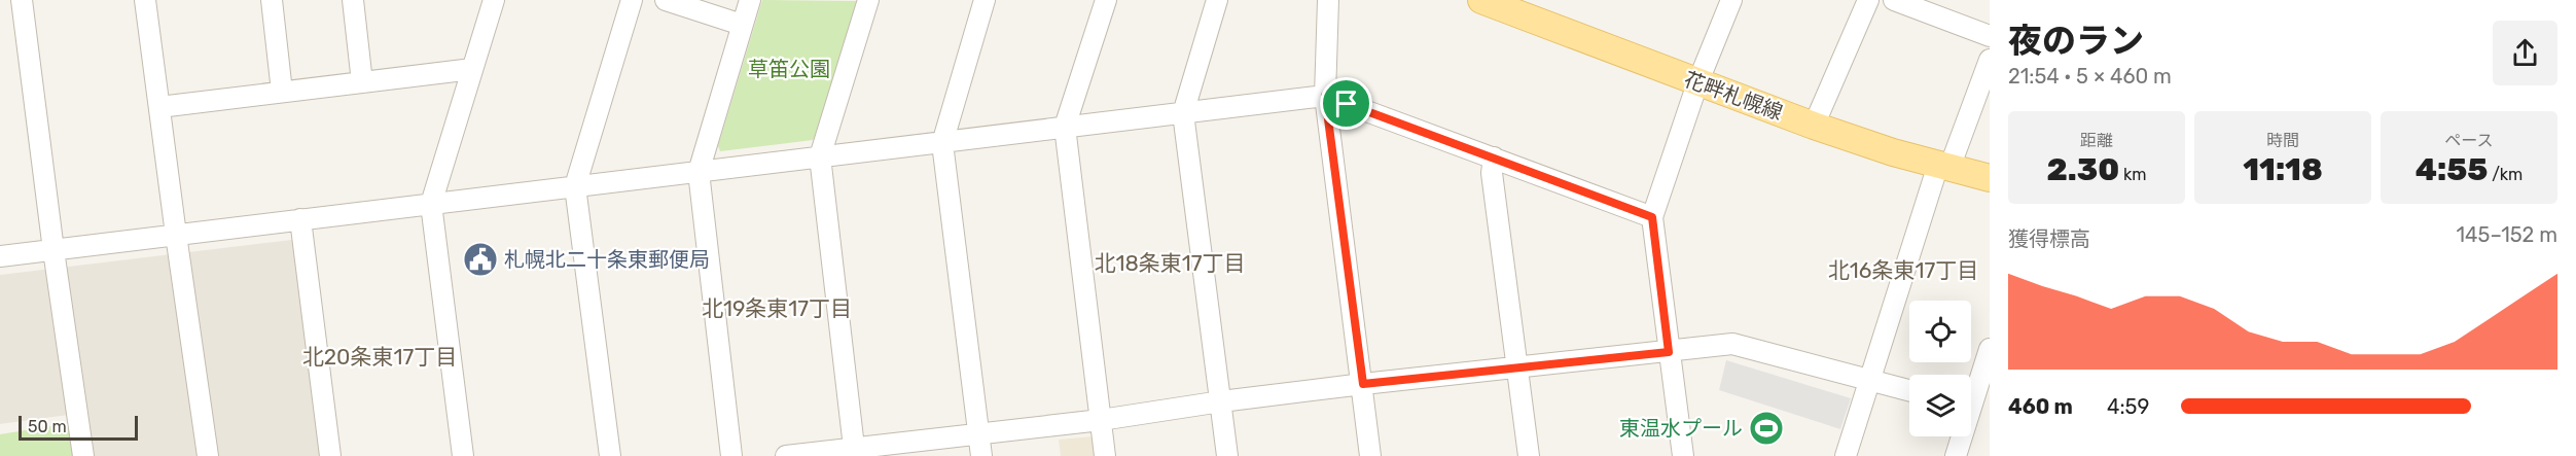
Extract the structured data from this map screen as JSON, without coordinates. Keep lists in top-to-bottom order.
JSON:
{
  "streets": {
    "main road": ["花畔札幌線"]
  },
  "districts": [
    "北18条東17丁目",
    "北16条東17丁目",
    "北19条東17丁目",
    "北20条東17丁目"
  ],
  "parks": ["草笛公園"],
  "places": {
    "public building": ["札幌北二十条東郵便局"],
    "sports": ["東温水プール"]
  },
  "scale_bar": "50 m",
  "page": {
    "heading": ["夜のラン", "21:54 · 5 × 460 m"],
    "stats": [
      ["距離", "2.30 km"],
      ["時間", "11:18"],
      ["ペース", "4:55 /km"]
    ],
    "chart": ["獲得標高", "145–152 m"],
    "list": [
      {
        "name": "460 m",
        "note": "4:59"
      }
    ],
    "scale": "50 m"
  }
}
